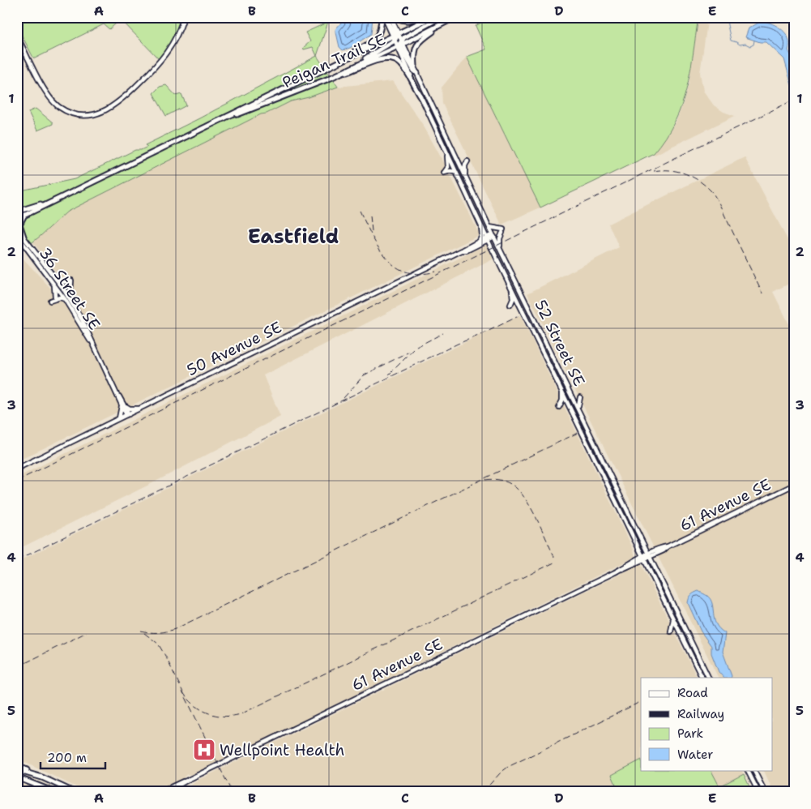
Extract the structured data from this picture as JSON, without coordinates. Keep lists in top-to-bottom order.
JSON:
{
  "streets": {
    "main road": ["Peigan Trail SE"],
    "street": [
      "36 Street SE",
      "52 Street SE",
      "50 Avenue SE",
      "61 Avenue SE"
    ]
  },
  "crossings": [
    ["Peigan Trail SE", "52 Street SE"],
    ["36 Street SE", "50 Avenue SE"],
    ["52 Street SE", "50 Avenue SE"],
    ["52 Street SE", "61 Avenue SE"]
  ],
  "districts": ["Eastfield"],
  "places": {
    "hospital": ["Wellpoint Health"]
  },
  "legend": [
    "Road",
    "Railway",
    "Park",
    "Water"
  ],
  "scale_bar": "200 m",
  "grid": {
    "columns": [
      "A",
      "B",
      "C",
      "D",
      "E"
    ],
    "rows": [
      "1",
      "2",
      "3",
      "4",
      "5"
    ]
  }
}
